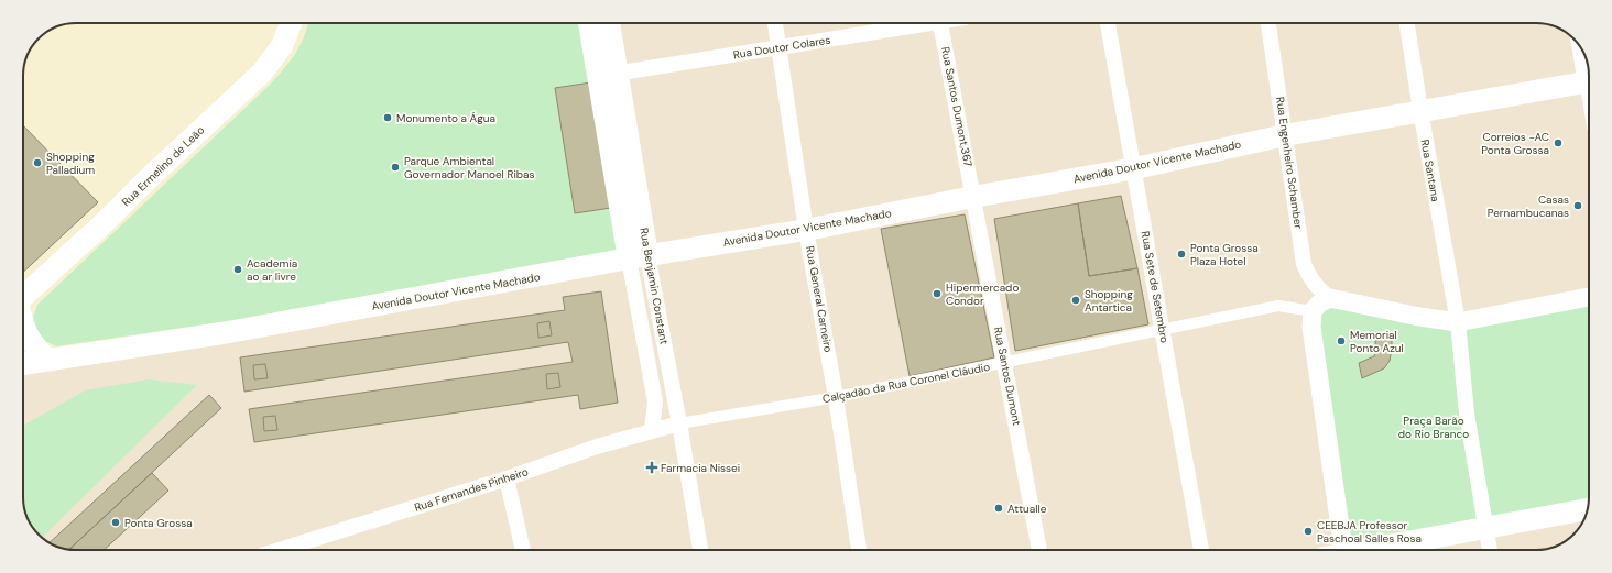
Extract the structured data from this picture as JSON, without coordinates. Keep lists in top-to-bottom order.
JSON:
{
  "streets": {
    "main road": ["Avenida Doutor Vicente Machado", "Rua Ermelino de Leão", "Rua Benjamin Constant"],
    "street": [
      "Rua Doutor Colares",
      "Rua Santos Dumont,367",
      "Rua Engenheiro Schamber",
      "Rua Santana",
      "Rua Sete de Setembro",
      "Rua General Carneiro",
      "Rua Santos Dumont",
      "Calçadão da Rua Coronel Cláudio",
      "Rua Fernandes Pinheiro"
    ]
  },
  "crossings": [
    ["Rua Doutor Colares", "Rua Benjamin Constant"],
    ["Rua Doutor Colares", "Rua General Carneiro"],
    ["Rua Santos Dumont,367", "Avenida Doutor Vicente Machado"],
    ["Rua Santos Dumont,367", "Rua Santos Dumont"],
    ["Avenida Doutor Vicente Machado", "Rua Engenheiro Schamber"],
    ["Avenida Doutor Vicente Machado", "Rua Santana"],
    ["Avenida Doutor Vicente Machado", "Rua Benjamin Constant"],
    ["Avenida Doutor Vicente Machado", "Rua Sete de Setembro"],
    ["Avenida Doutor Vicente Machado", "Rua General Carneiro"],
    ["Avenida Doutor Vicente Machado", "Rua Santos Dumont"],
    ["Rua Benjamin Constant", "Calçadão da Rua Coronel Cláudio"],
    ["Rua Benjamin Constant", "Rua Fernandes Pinheiro"],
    ["Rua Sete de Setembro", "Calçadão da Rua Coronel Cláudio"],
    ["Rua General Carneiro", "Calçadão da Rua Coronel Cláudio"],
    ["Rua Santos Dumont", "Calçadão da Rua Coronel Cláudio"],
    ["Calçadão da Rua Coronel Cláudio", "Rua Fernandes Pinheiro"]
  ],
  "parks": ["Praça Barão do Rio Branco"],
  "places": {
    "other": [
      "Monumento a Água",
      "Correios -AC Ponta Grossa",
      "Shopping Palladium",
      "Parque Ambiental Governador Manoel Ribas",
      "Casas Pernambucanas",
      "Ponta Grossa Plaza Hotel",
      "Academia ao ar livre",
      "Hipermercado Condor",
      "Shopping Antartica",
      "Memorial Ponto Azul",
      "Attualle",
      "Ponta Grossa",
      "CEEBJA Professor Paschoal Salles Rosa"
    ],
    "health": ["Farmacia Nissei"]
  }
}
